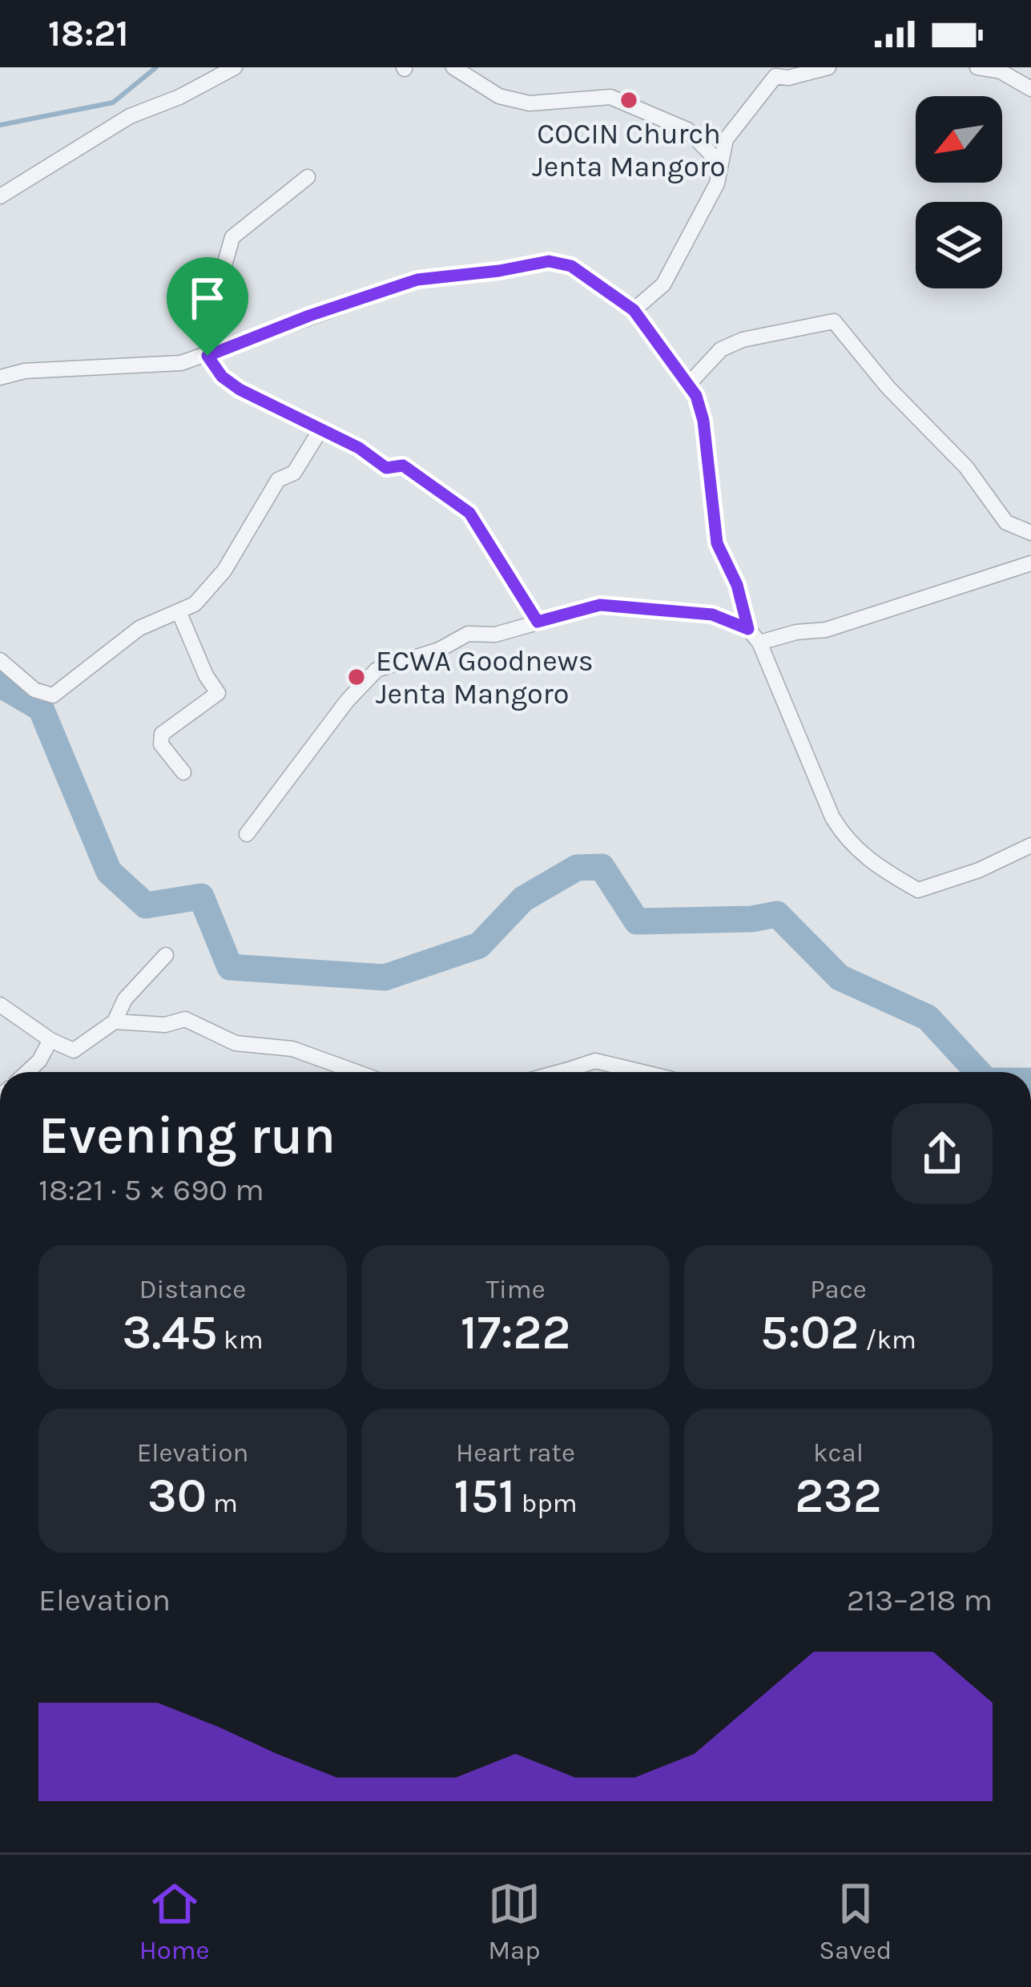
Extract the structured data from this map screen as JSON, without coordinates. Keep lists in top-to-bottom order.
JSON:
{
  "places": ["COCIN Church Jenta Mangoro", "ECWA Goodnews Jenta Mangoro"],
  "north": "bottom left",
  "page": {
    "status": "18:21",
    "heading": ["Evening run", "18:21 · 5 × 690 m"],
    "stats": [
      ["Distance", "3.45 km"],
      ["Time", "17:22"],
      ["Pace", "5:02 /km"],
      ["Elevation", "30 m"],
      ["Heart rate", "151 bpm"],
      ["kcal", "232"]
    ],
    "chart": ["Elevation", "213–218 m"],
    "tabs": ["Home", "Map", "Saved"]
  }
}
